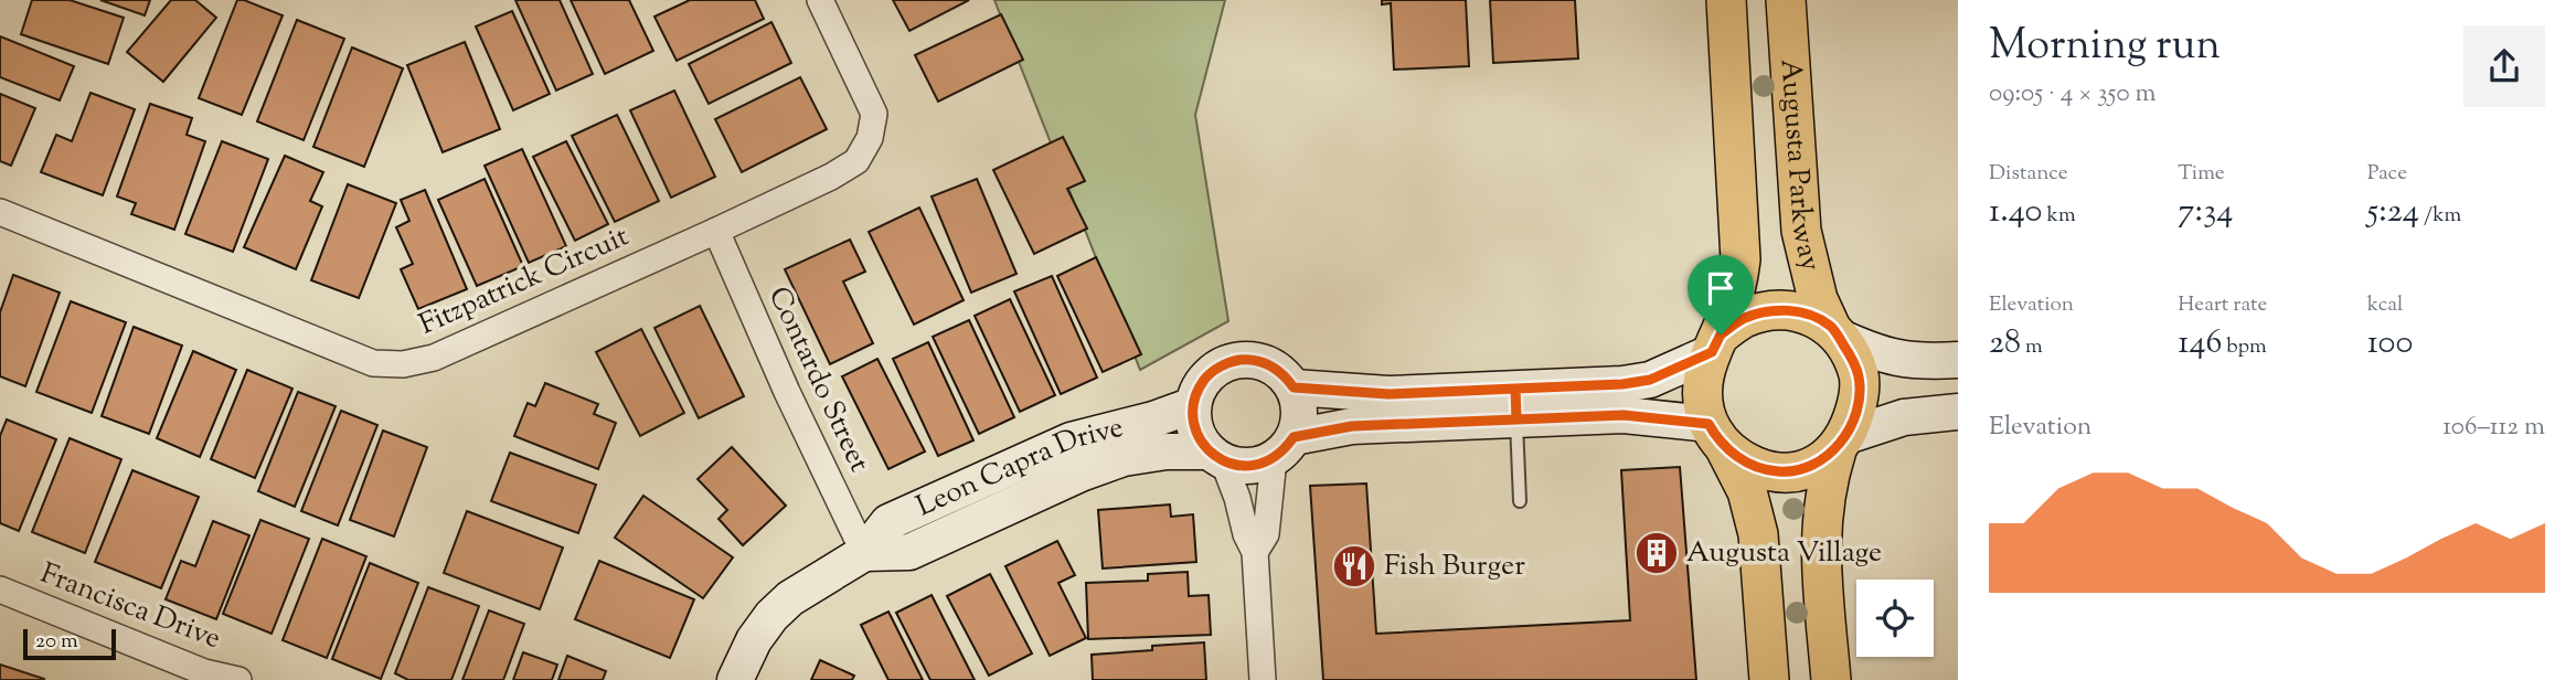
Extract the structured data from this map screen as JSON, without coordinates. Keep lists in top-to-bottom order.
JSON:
{
  "streets": {
    "main road": ["Augusta Parkway"],
    "street": [
      "Fitzpatrick Circuit",
      "Contardo Street",
      "Leon Capra Drive",
      "Francisca Drive"
    ]
  },
  "crossings": [
    ["Fitzpatrick Circuit", "Contardo Street"],
    ["Contardo Street", "Leon Capra Drive"]
  ],
  "places": {
    "building": ["Augusta Village"],
    "restaurant": ["Fish Burger"]
  },
  "scale_bar": "20 m",
  "page": {
    "heading": ["Morning run", "09:05 · 4 × 350 m"],
    "stats": [
      ["Distance", "1.40 km"],
      ["Time", "7:34"],
      ["Pace", "5:24 /km"],
      ["Elevation", "28 m"],
      ["Heart rate", "146 bpm"],
      ["kcal", "100"]
    ],
    "chart": ["Elevation", "106–112 m"],
    "scale": "20 m"
  }
}
